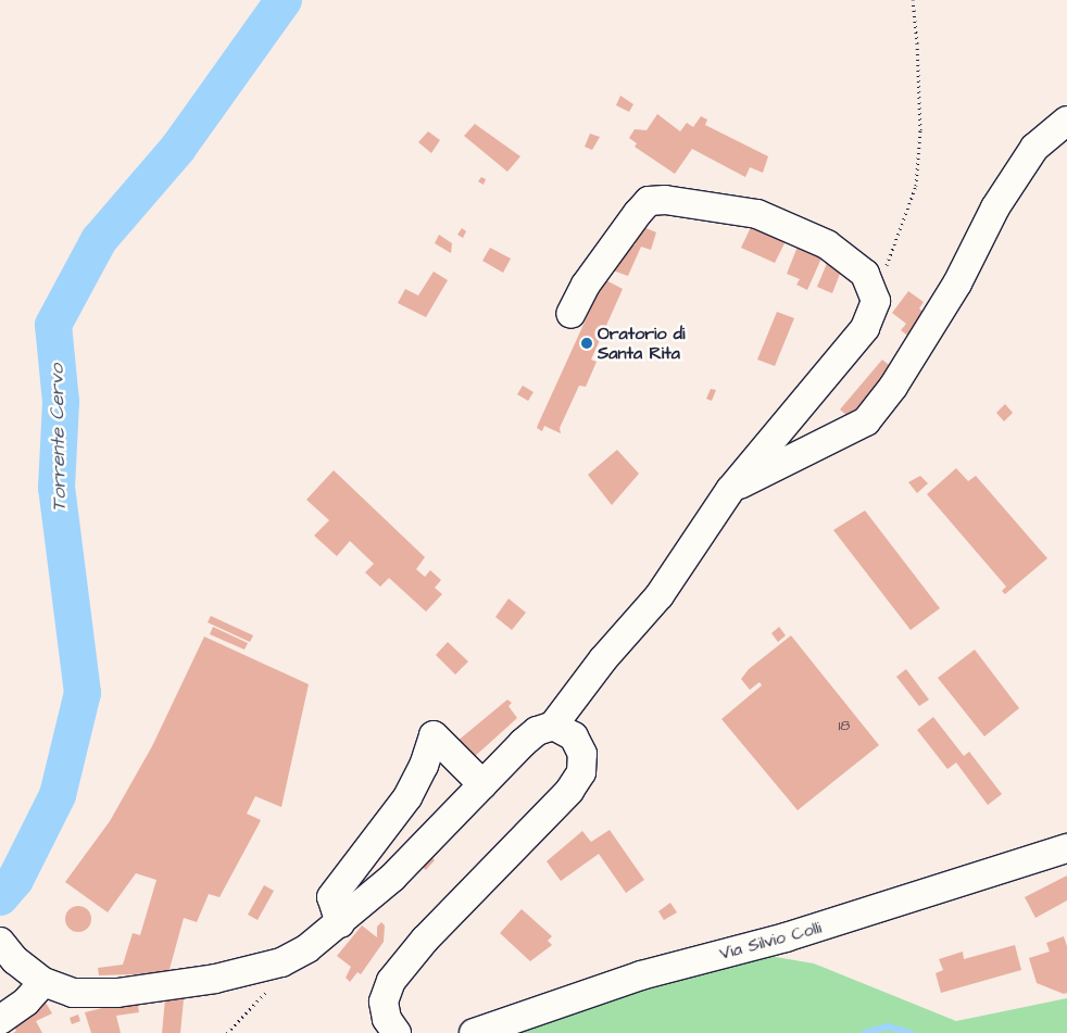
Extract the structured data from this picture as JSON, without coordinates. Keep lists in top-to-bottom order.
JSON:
{
  "streets": {
    "street": ["Via Silvio Colli"]
  },
  "water": ["Torrente Cervo"],
  "places": ["Oratorio di Santa Rita"],
  "house_numbers": ["18"]
}
